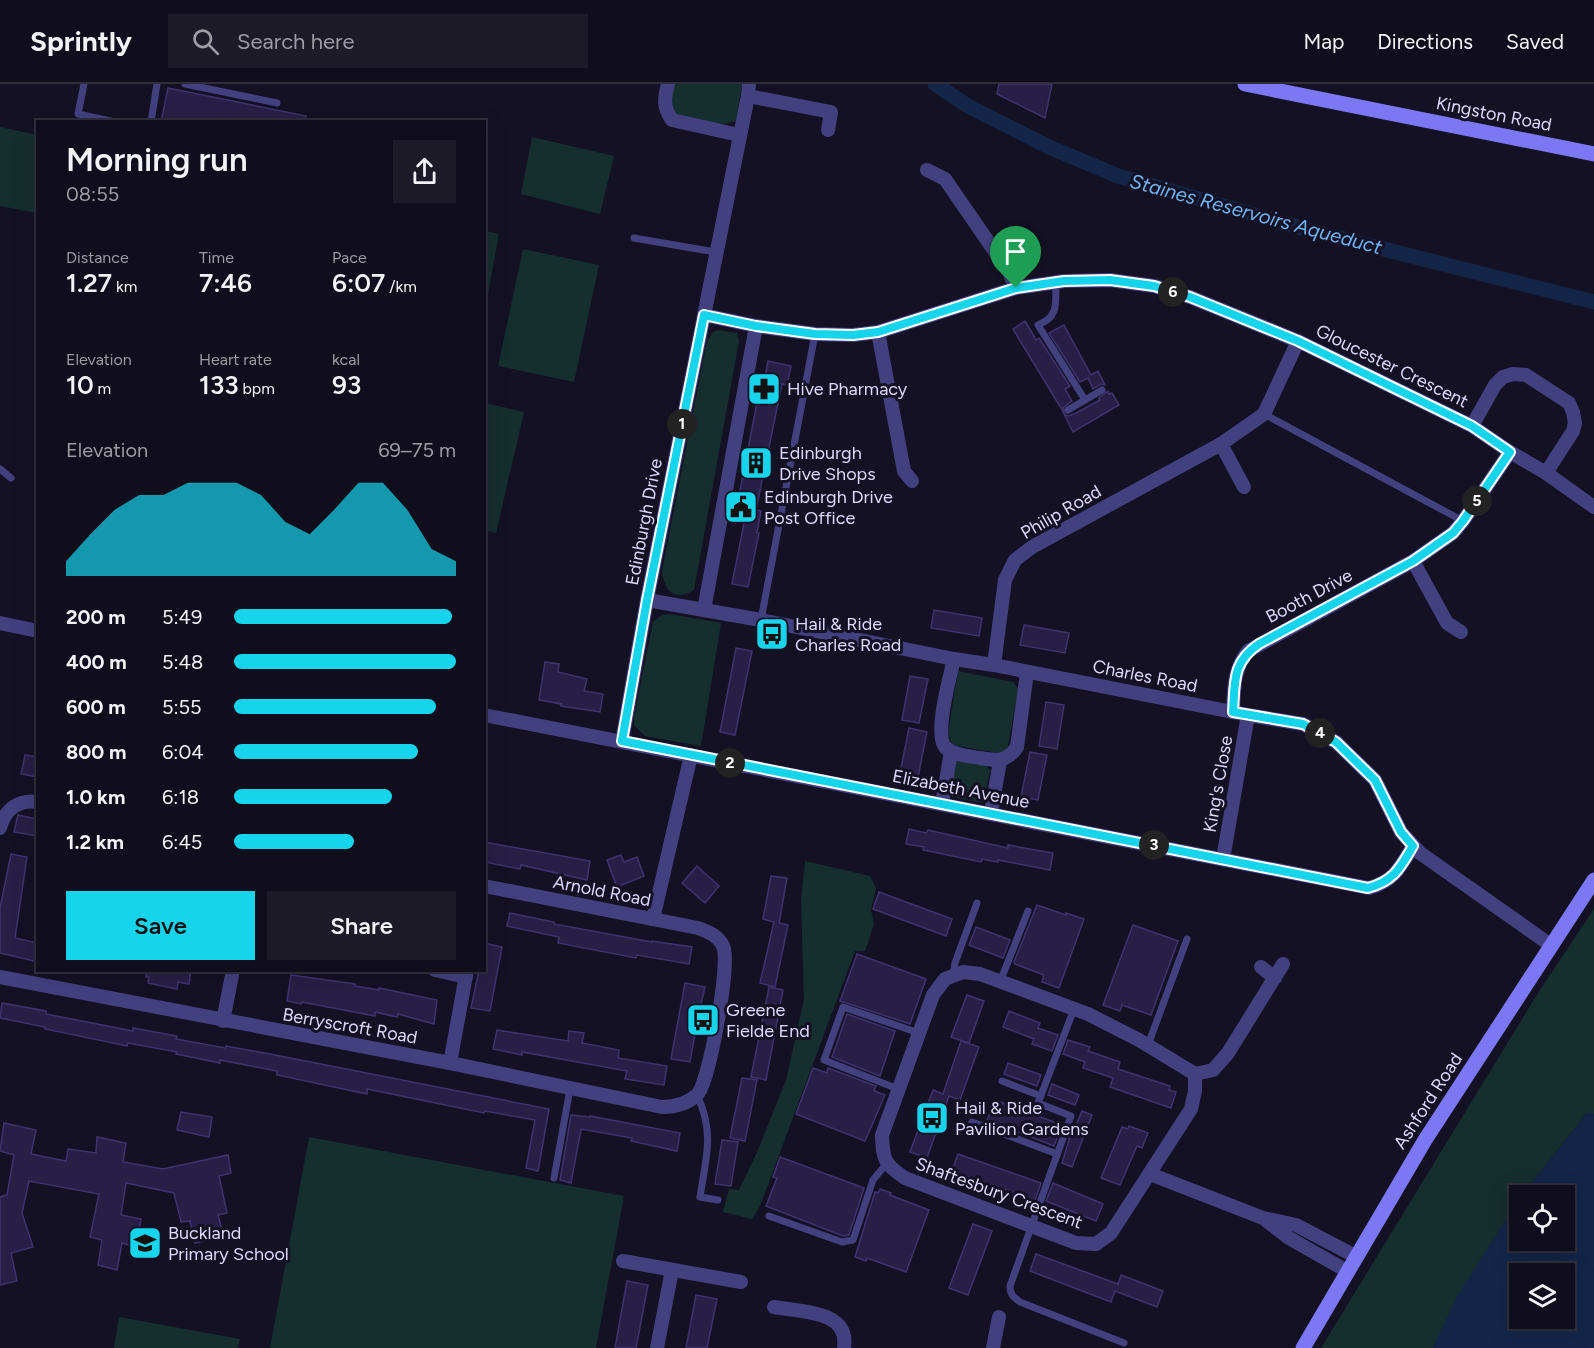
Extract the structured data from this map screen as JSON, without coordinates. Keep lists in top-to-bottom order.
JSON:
{
  "streets": {
    "main road": ["Kingston Road", "Ashford Road"],
    "street": [
      "Gloucester Crescent",
      "Philip Road",
      "Edinburgh Drive",
      "Booth Drive",
      "Charles Road",
      "King's Close",
      "Elizabeth Avenue",
      "Arnold Road",
      "Berryscroft Road",
      "Shaftesbury Crescent"
    ]
  },
  "crossings": [
    ["Gloucester Crescent", "Edinburgh Drive"],
    ["Gloucester Crescent", "Booth Drive"],
    ["Philip Road", "Charles Road"],
    ["Edinburgh Drive", "Charles Road"],
    ["Edinburgh Drive", "Elizabeth Avenue"],
    ["Booth Drive", "Charles Road"],
    ["Charles Road", "King's Close"],
    ["Charles Road", "Elizabeth Avenue"],
    ["Charles Road", "Ashford Road"],
    ["King's Close", "Elizabeth Avenue"],
    ["Arnold Road", "Berryscroft Road"]
  ],
  "water": ["Staines Reservoirs Aqueduct"],
  "places": {
    "pharmacy": ["Hive Pharmacy"],
    "building": ["Edinburgh Drive Shops"],
    "public building": ["Edinburgh Drive Post Office"],
    "bus stop": ["Hail & Ride Charles Road", "Greene Fielde End", "Hail & Ride Pavilion Gardens"],
    "school or university": ["Buckland Primary School"]
  },
  "page": {
    "header": "Sprintly",
    "search": "Search here",
    "nav": ["Map", "Directions", "Saved"],
    "heading": ["Morning run", "08:55"],
    "stats": [
      ["Distance", "1.27 km"],
      ["Time", "7:46"],
      ["Pace", "6:07 /km"],
      ["Elevation", "10 m"],
      ["Heart rate", "133 bpm"],
      ["kcal", "93"]
    ],
    "pins": [
      "6",
      "1",
      "5",
      "4",
      "2",
      "3"
    ],
    "chart": ["Elevation", "69–75 m"],
    "list": [
      {
        "name": "200 m",
        "note": "5:49"
      },
      {
        "name": "400 m",
        "note": "5:48"
      },
      {
        "name": "600 m",
        "note": "5:55"
      },
      {
        "name": "800 m",
        "note": "6:04"
      },
      {
        "name": "1.0 km",
        "note": "6:18"
      },
      {
        "name": "1.2 km",
        "note": "6:45"
      }
    ],
    "buttons": ["Save", "Share"]
  }
}
